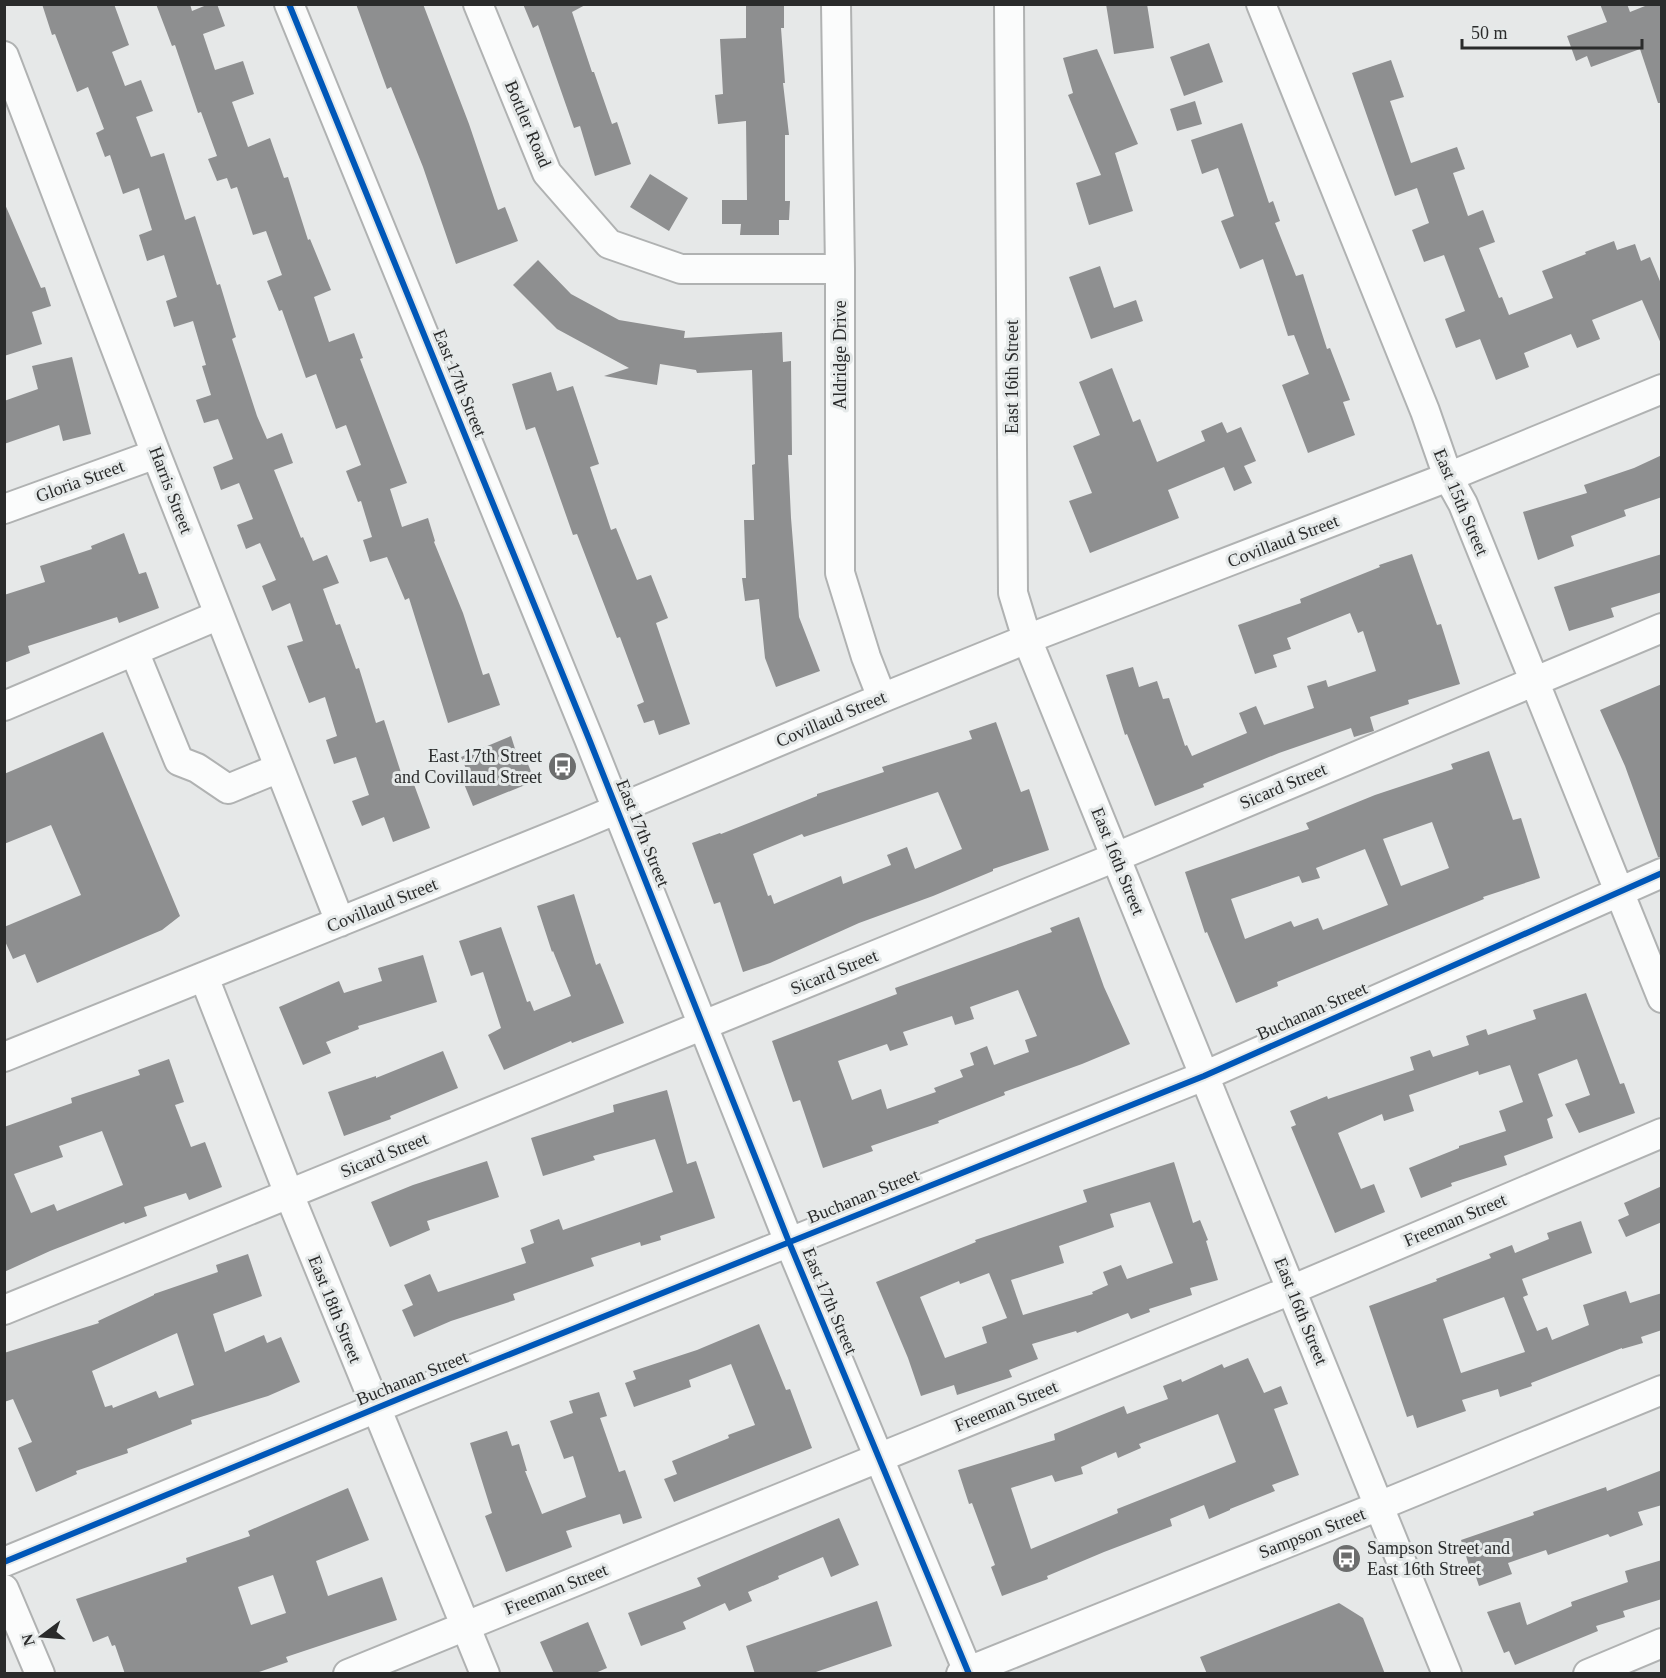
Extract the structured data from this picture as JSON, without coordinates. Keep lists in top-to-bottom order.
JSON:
{
  "streets": {
    "street": [
      "Bottler Road",
      "Aldridge Drive",
      "East 16th Street",
      "East 17th Street",
      "Gloria Street",
      "Harris Street",
      "East 15th Street",
      "Covillaud Street",
      "Sicard Street",
      "Buchanan Street",
      "Freeman Street",
      "East 18th Street",
      "Sampson Street"
    ]
  },
  "crossings": [
    ["Bottler Road", "Aldridge Drive"],
    ["Aldridge Drive", "Covillaud Street"],
    ["East 16th Street", "Covillaud Street"],
    ["East 16th Street", "Sicard Street"],
    ["East 16th Street", "Buchanan Street"],
    ["East 16th Street", "Freeman Street"],
    ["East 16th Street", "Sampson Street"],
    ["East 17th Street", "Covillaud Street"],
    ["East 17th Street", "Sicard Street"],
    ["East 17th Street", "Buchanan Street"],
    ["East 17th Street", "Freeman Street"],
    ["East 17th Street", "Sampson Street"],
    ["Gloria Street", "Harris Street"],
    ["Harris Street", "Covillaud Street"],
    ["East 15th Street", "Covillaud Street"],
    ["East 15th Street", "Sicard Street"],
    ["East 15th Street", "Buchanan Street"],
    ["Covillaud Street", "East 18th Street"],
    ["Sicard Street", "East 18th Street"],
    ["Buchanan Street", "East 18th Street"],
    ["Freeman Street", "East 18th Street"]
  ],
  "places": {
    "bus stop": ["East 17th Street and Covillaud Street", "Sampson Street and East 16th Street"]
  },
  "scale_bar": "50 m",
  "north": "left"
}
